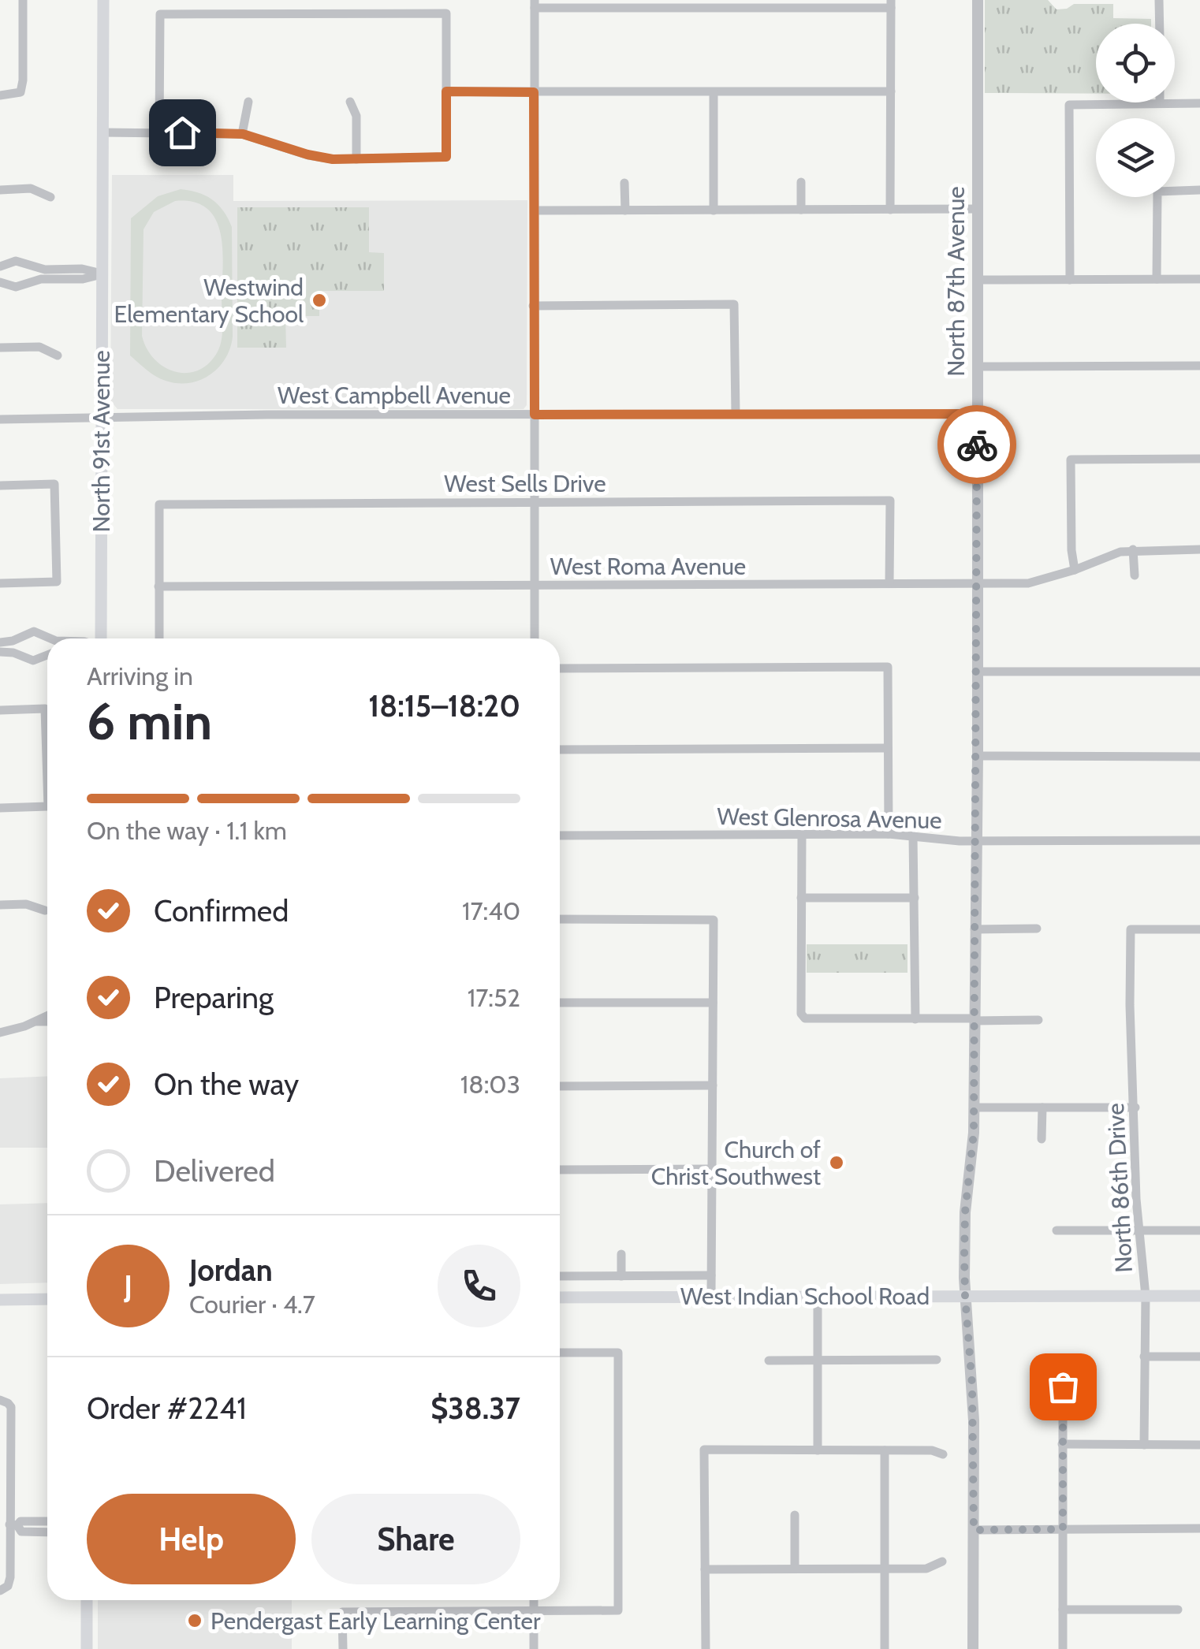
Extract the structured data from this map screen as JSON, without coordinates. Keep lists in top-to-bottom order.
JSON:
{
  "streets": {
    "main road": ["North 91st Avenue", "West Indian School Road"],
    "street": [
      "North 87th Avenue",
      "West Campbell Avenue",
      "West Sells Drive",
      "West Roma Avenue",
      "West Glenrosa Avenue",
      "North 86th Drive"
    ]
  },
  "crossings": [
    ["North 87th Avenue", "West Campbell Avenue"],
    ["North 87th Avenue", "West Roma Avenue"],
    ["North 87th Avenue", "West Glenrosa Avenue"],
    ["North 87th Avenue", "West Indian School Road"],
    ["West Campbell Avenue", "North 91st Avenue"],
    ["West Sells Drive", "West Roma Avenue"],
    ["North 86th Drive", "West Indian School Road"]
  ],
  "places": ["Westwind Elementary School", "Church of Christ Southwest", "Pendergast Early Learning Center"],
  "page": {
    "heading": ["6 min", "Arriving in", "18:15–18:20"],
    "panel": [
      "Jordan",
      "Courier · 4.7",
      "Order #2241",
      "$38.37"
    ],
    "bar": "On the way · 1.1 km",
    "list": [
      ["Confirmed", "17:40"],
      ["Preparing", "17:52"],
      ["On the way", "18:03"],
      "Delivered"
    ],
    "round": "J",
    "buttons": ["Help", "Share"]
  }
}
